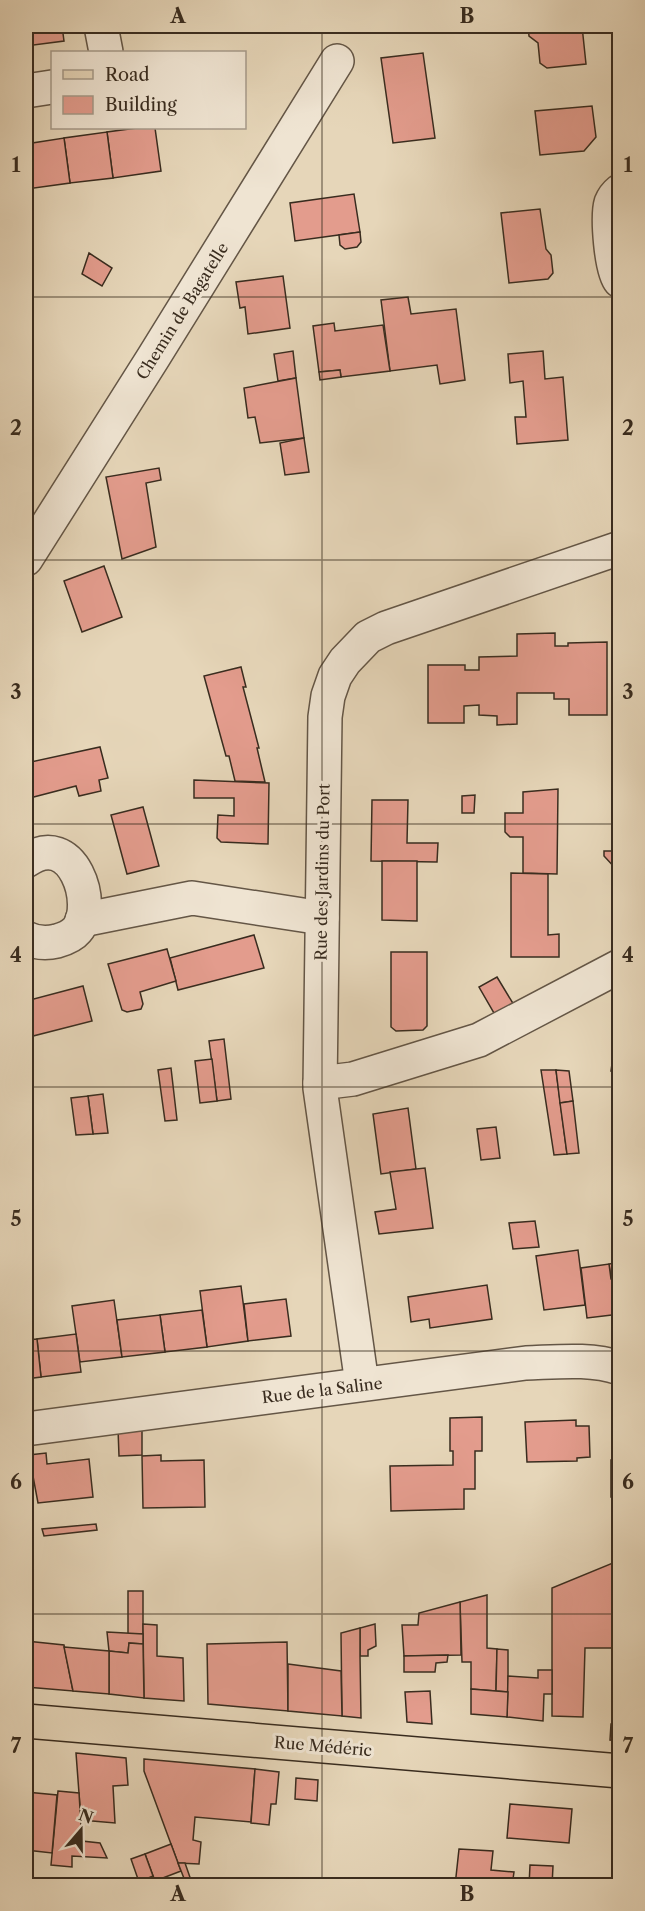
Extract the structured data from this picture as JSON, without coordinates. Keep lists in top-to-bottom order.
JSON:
{
  "streets": {
    "main road": ["Rue Médéric"],
    "street": ["Chemin de Bagatelle", "Rue des Jardins du Port", "Rue de la Saline"]
  },
  "crossings": [
    ["Rue des Jardins du Port", "Rue de la Saline"]
  ],
  "legend": ["Road", "Building"],
  "north": "top",
  "grid": {
    "columns": ["A", "B"],
    "rows": [
      "1",
      "2",
      "3",
      "4",
      "5",
      "6",
      "7"
    ]
  }
}
